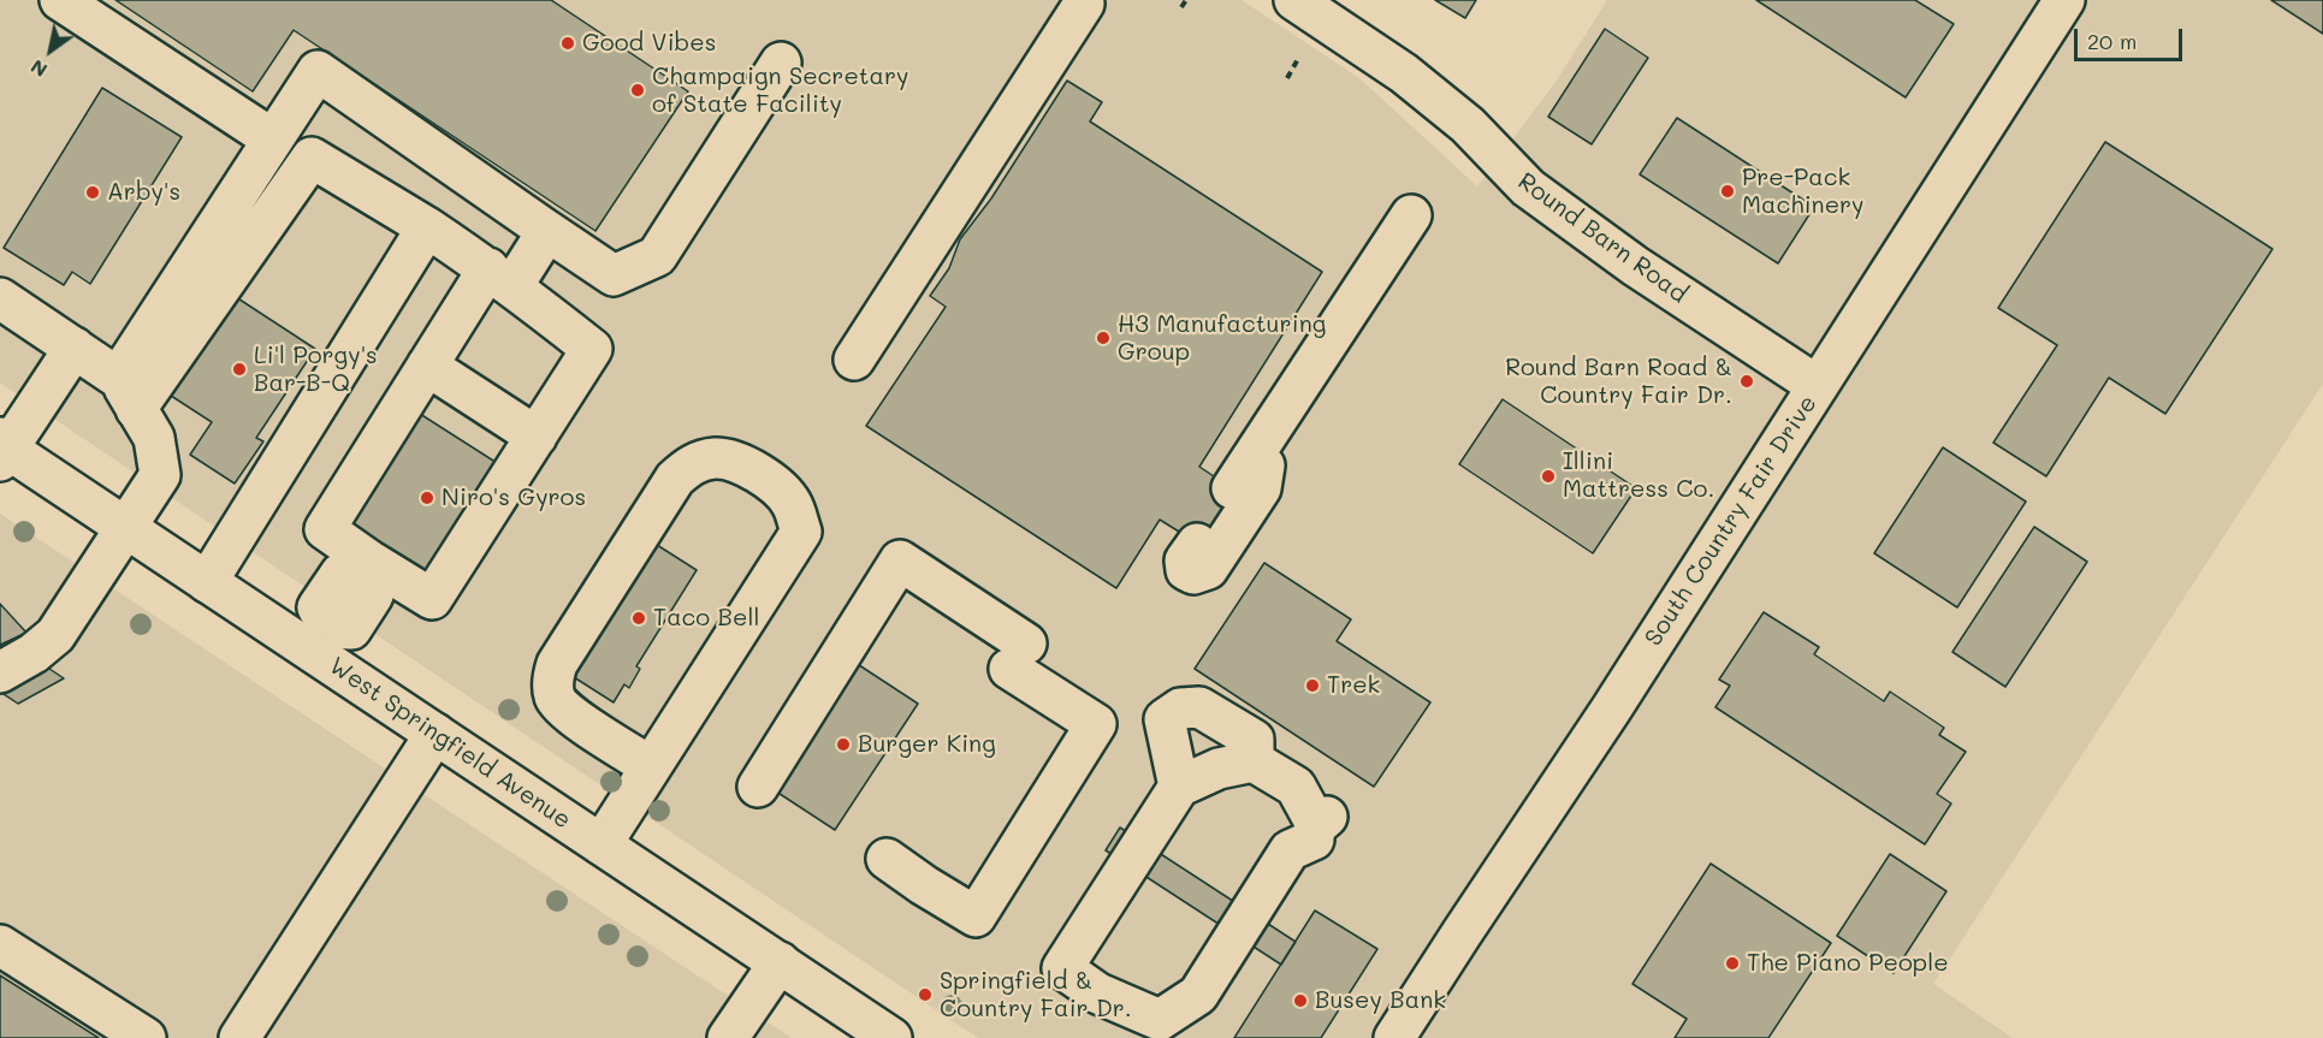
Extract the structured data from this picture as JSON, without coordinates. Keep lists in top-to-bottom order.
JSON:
{
  "streets": {
    "street": ["Round Barn Road", "South Country Fair Drive", "West Springfield Avenue"]
  },
  "crossings": [
    ["Round Barn Road", "South Country Fair Drive"]
  ],
  "places": [
    "Good Vibes",
    "Champaign Secretary of State Facility",
    "Pre-Pack Machinery",
    "Arby's",
    "H3 Manufacturing Group",
    "Li'l Porgy's Bar-B-Q",
    "Round Barn Road & Country Fair Dr.",
    "Illini Mattress Co.",
    "Niro's Gyros",
    "Taco Bell",
    "Trek",
    "Burger King",
    "The Piano People",
    "Springfield & Country Fair Dr.",
    "Busey Bank"
  ],
  "scale_bar": "20 m",
  "north": "bottom left"
}
